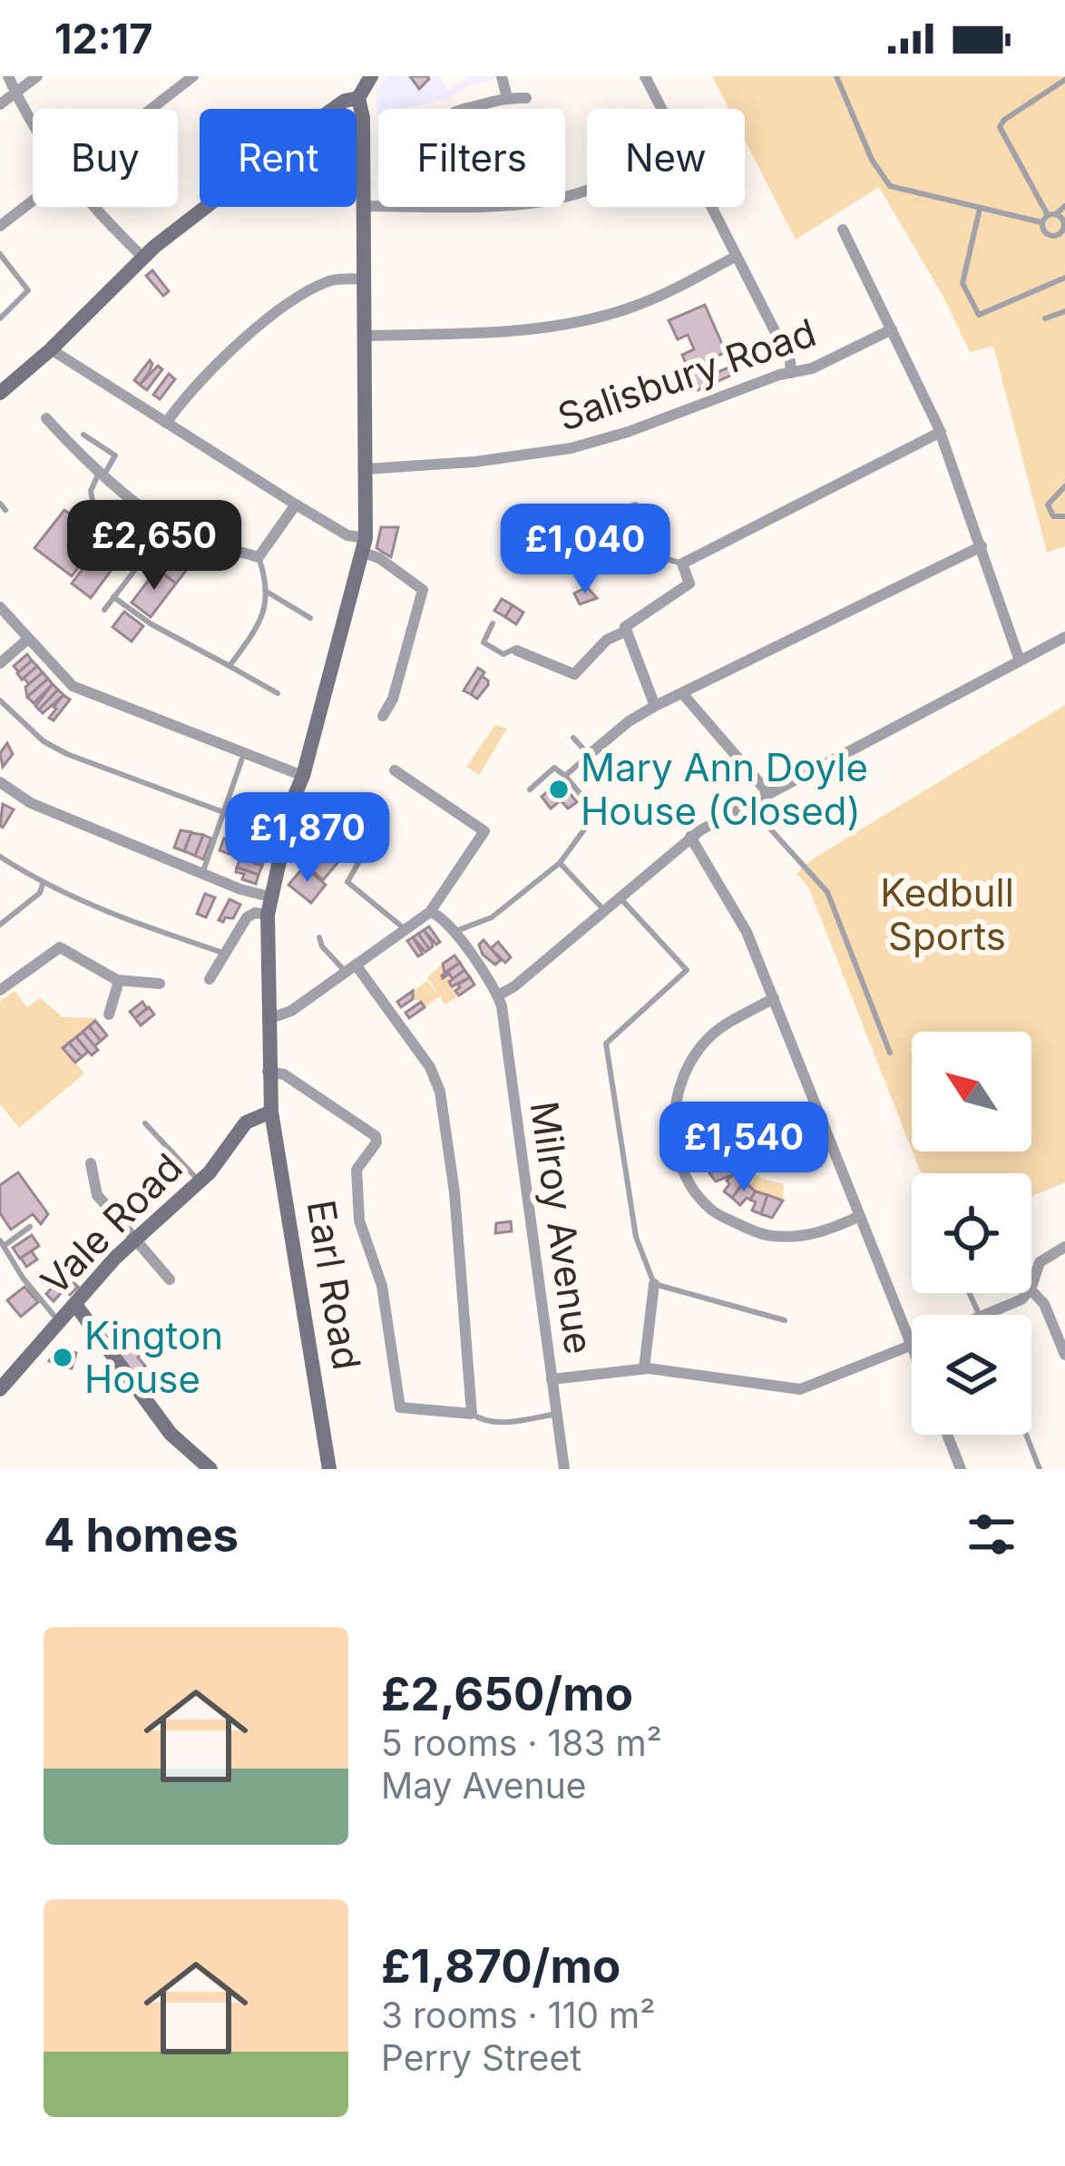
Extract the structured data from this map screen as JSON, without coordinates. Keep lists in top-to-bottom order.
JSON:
{
  "streets": {
    "street": [
      "Salisbury Road",
      "Vale Road",
      "Milroy Avenue",
      "Earl Road"
    ]
  },
  "crossings": [
    ["Salisbury Road", "Earl Road"],
    ["Vale Road", "Earl Road"]
  ],
  "parks": ["Kedbull Sports"],
  "places": ["Mary Ann Doyle House (Closed)", "Kington House"],
  "north": "top left",
  "page": {
    "status": "12:17",
    "chip": [
      "Buy",
      "Rent",
      "Filters",
      "New"
    ],
    "price": [
      "£2,650",
      "£1,040",
      "£1,870",
      "£1,540"
    ],
    "heading": "4 homes",
    "list": [
      {
        "name": "£2,650/mo",
        "note": "5 rooms · 183 m² · May Avenue"
      },
      {
        "name": "£1,870/mo",
        "note": "3 rooms · 110 m² · Perry Street"
      }
    ]
  }
}
